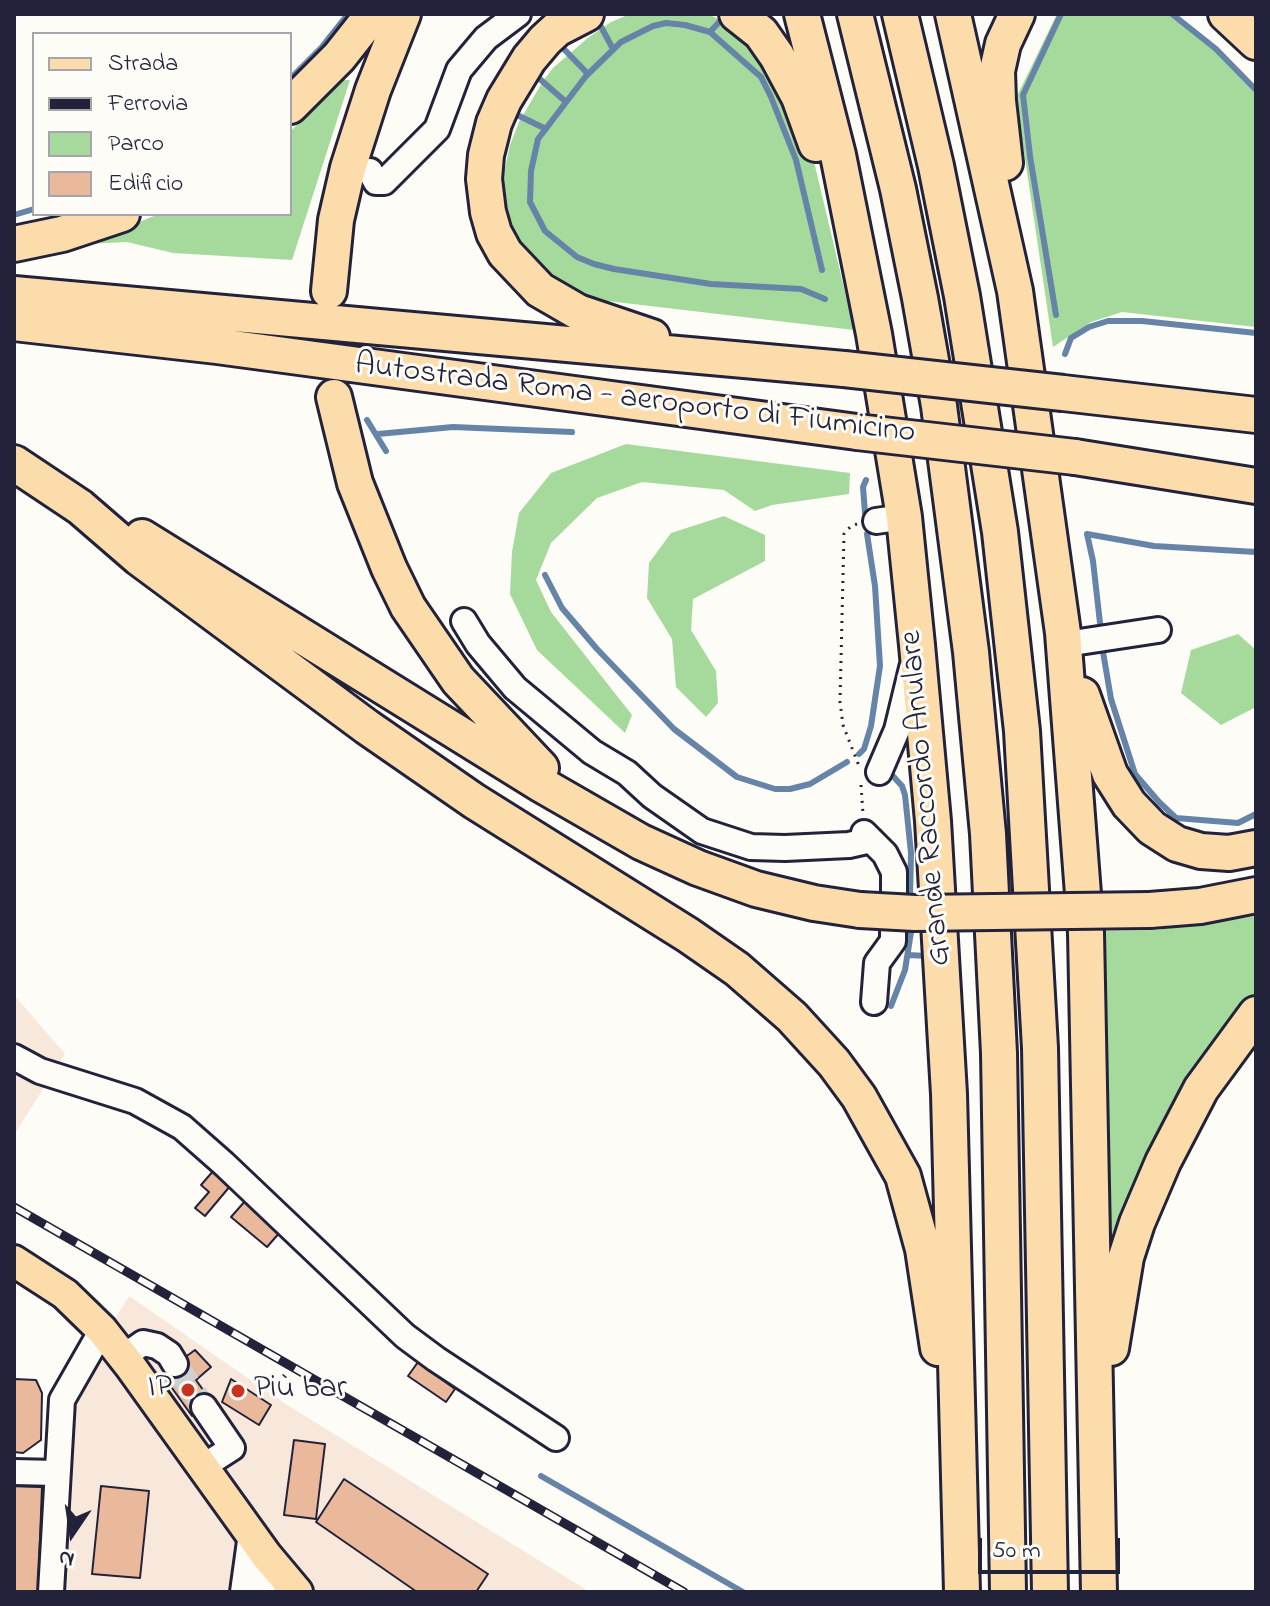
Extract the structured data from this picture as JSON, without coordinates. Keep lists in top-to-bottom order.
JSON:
{
  "streets": {
    "highway": ["Autostrada Roma - aeroporto di Fiumicino", "Grande Raccordo Anulare"]
  },
  "places": ["IP", "Più bar"],
  "legend": [
    "Strada",
    "Ferrovia",
    "Parco",
    "Edificio"
  ],
  "scale_bar": "50 m",
  "north": "bottom"
}
